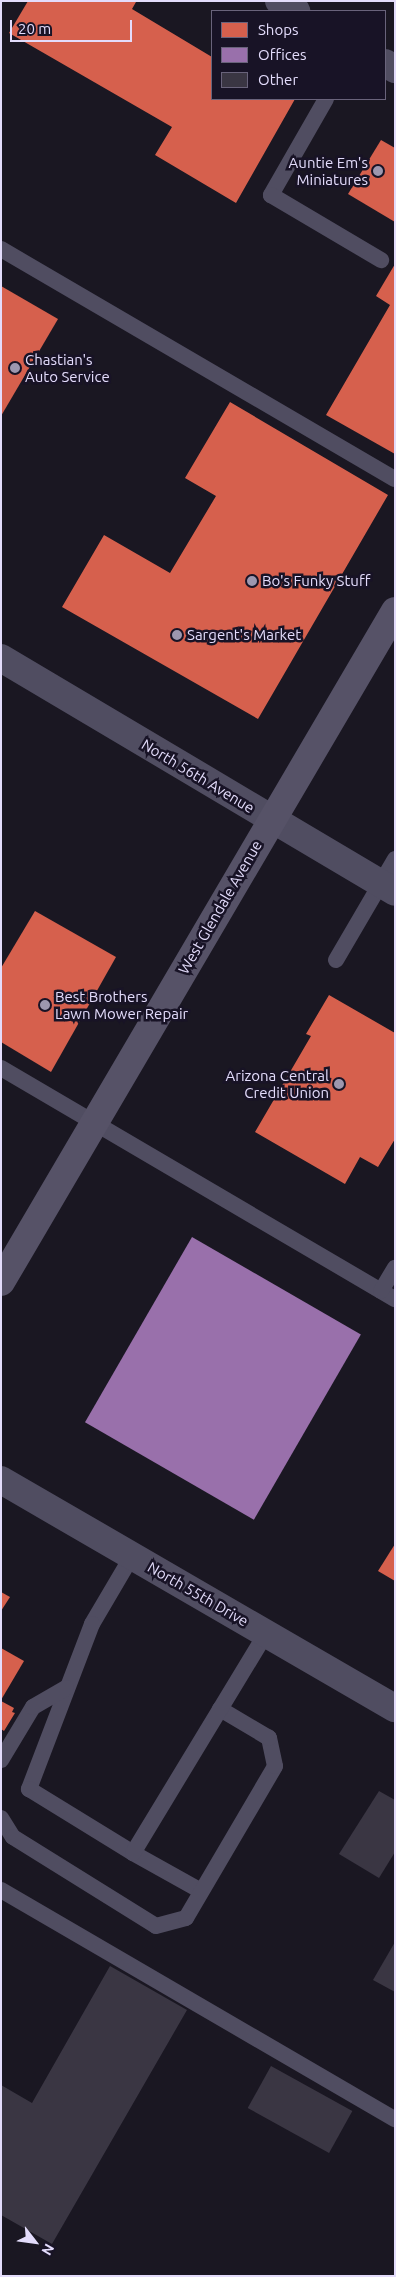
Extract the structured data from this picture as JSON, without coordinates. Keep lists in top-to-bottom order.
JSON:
{
  "streets": {
    "main road": ["West Glendale Avenue"],
    "street": ["North 56th Avenue", "North 55th Drive"]
  },
  "crossings": [
    ["North 56th Avenue", "West Glendale Avenue"]
  ],
  "places": [
    "Auntie Em's Miniatures",
    "Chastian's Auto Service",
    "Bo's Funky Stuff",
    "Sargent's Market",
    "Best Brothers Lawn Mower Repair",
    "Arizona Central Credit Union"
  ],
  "legend": ["Shops", "Offices", "Other"],
  "scale_bar": "20 m",
  "north": "bottom right"
}
